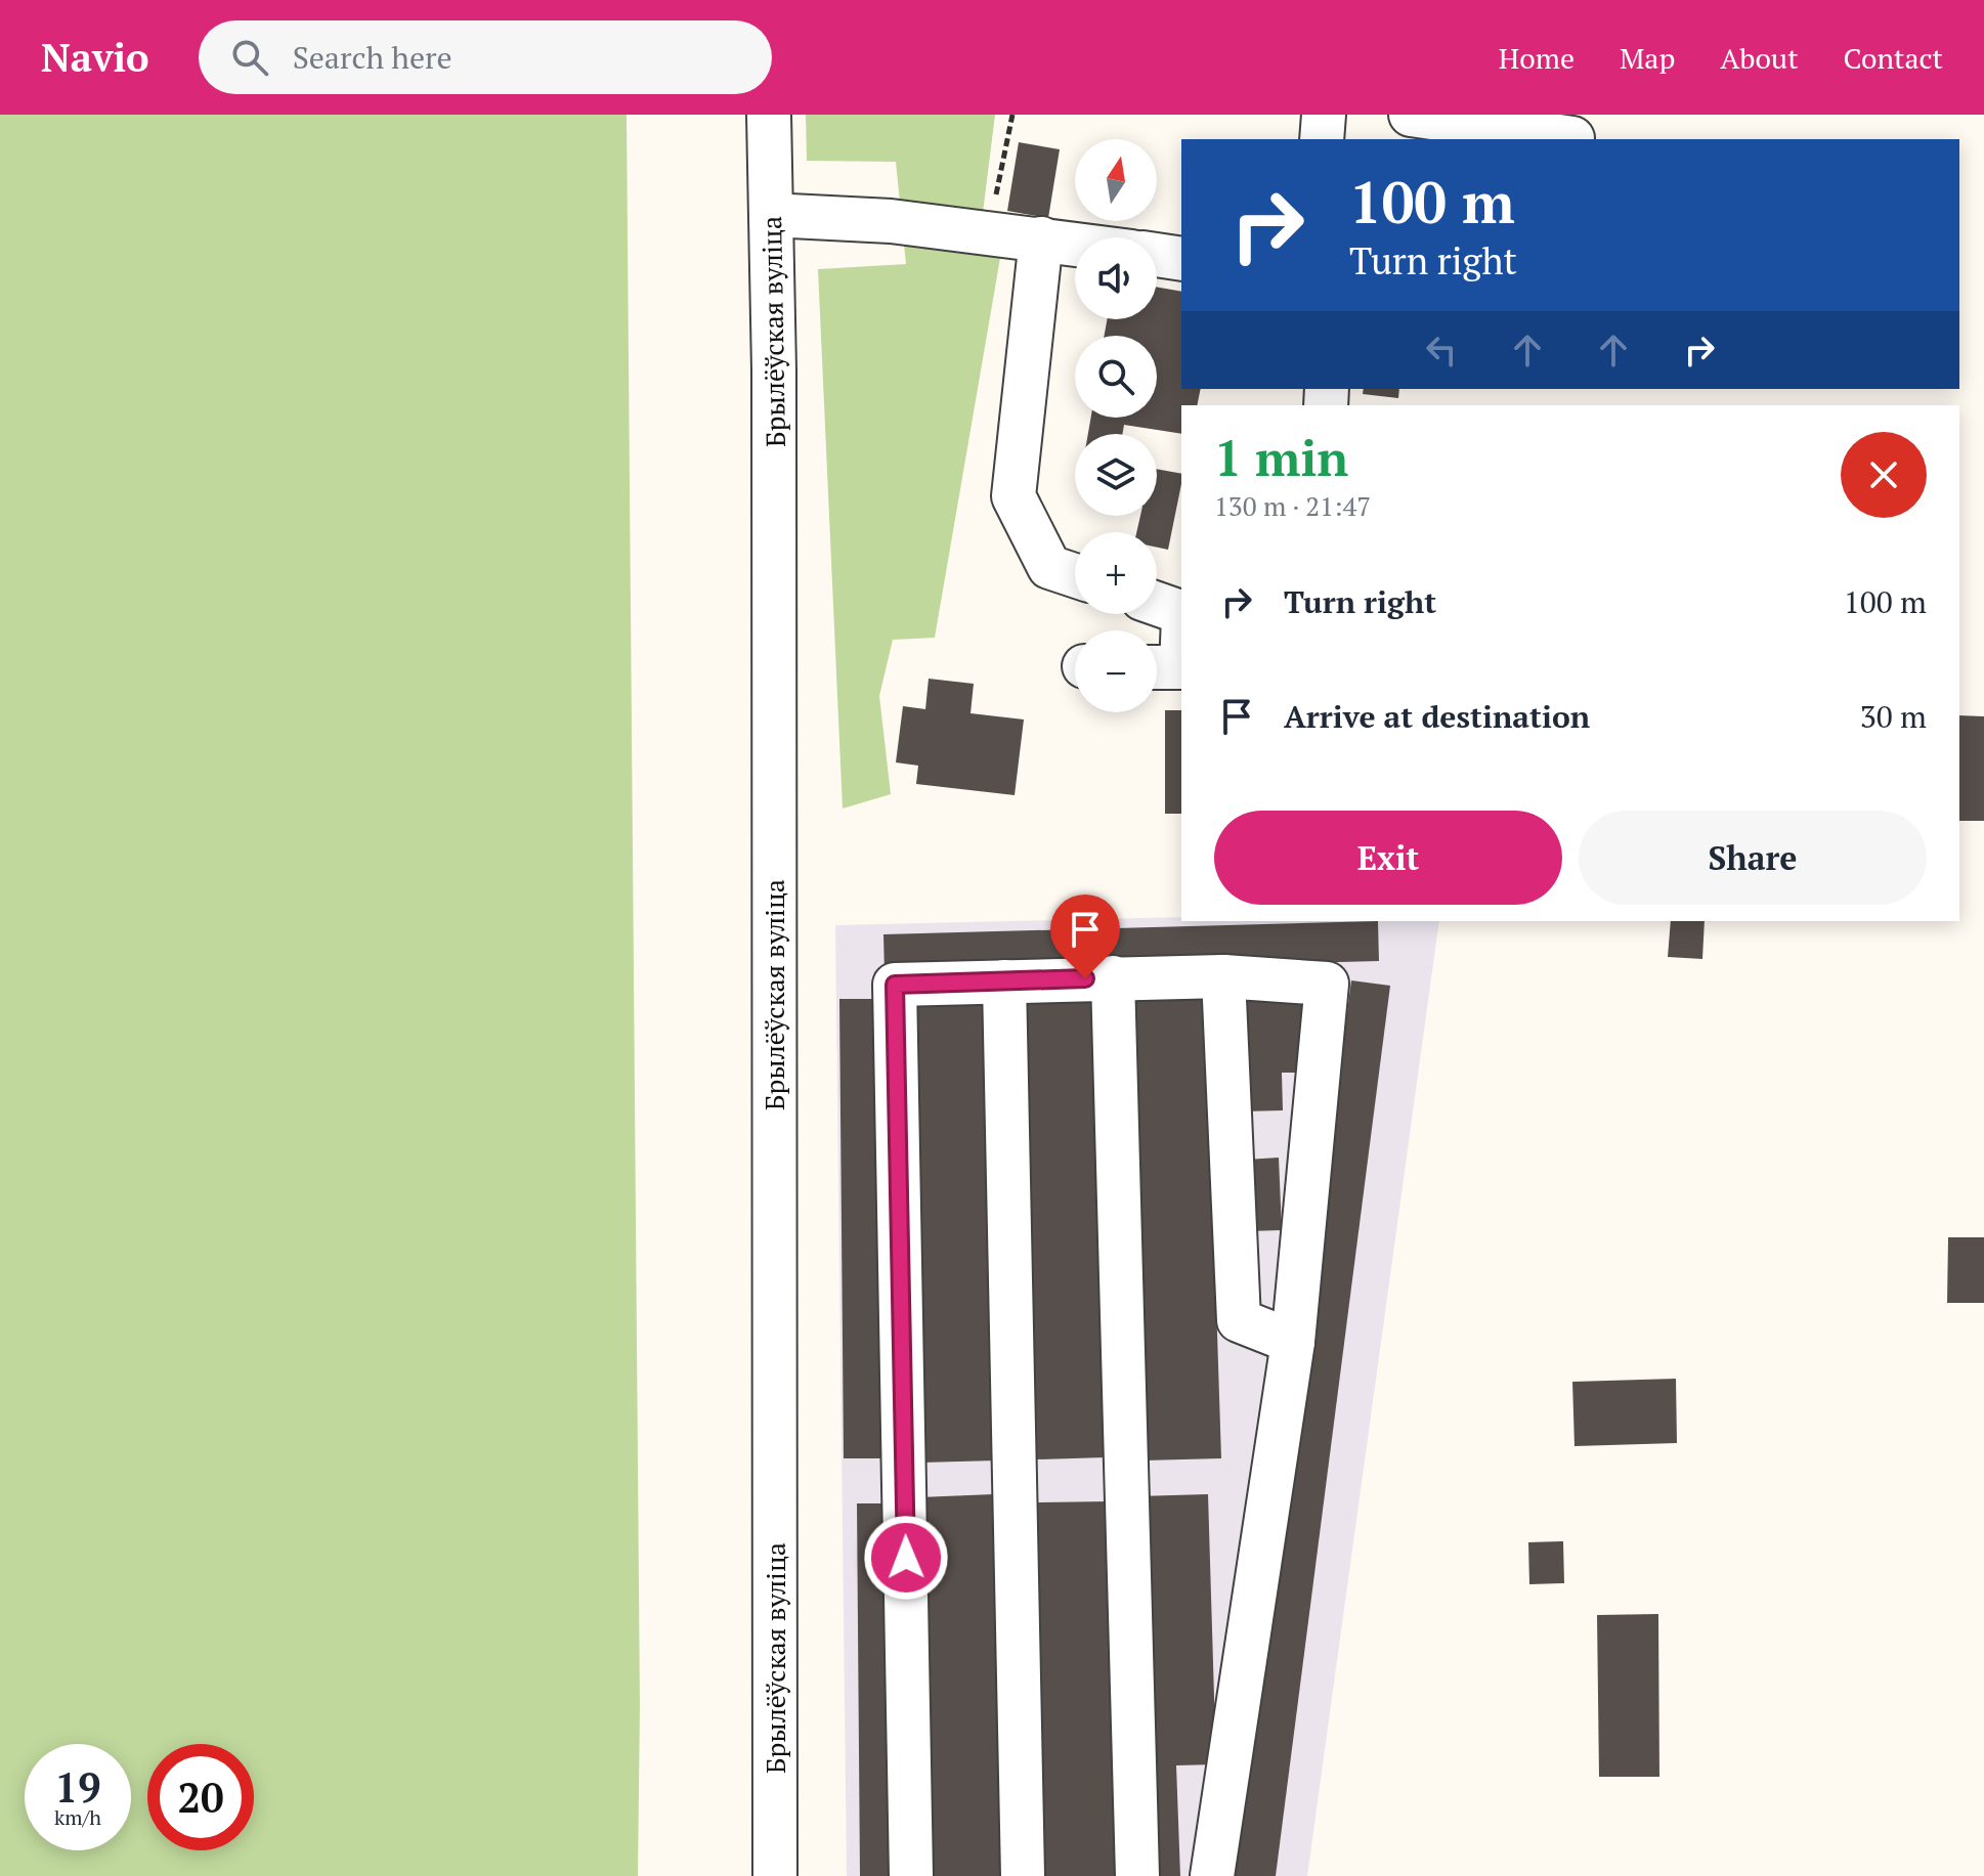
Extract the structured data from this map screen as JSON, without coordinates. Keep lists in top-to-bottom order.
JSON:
{
  "streets": {
    "street": ["Брылёўская вуліца"]
  },
  "north": "top",
  "page": {
    "header": "Navio",
    "search": "Search here",
    "nav": [
      "Home",
      "Map",
      "About",
      "Contact"
    ],
    "map_buttons": ["+", "−"],
    "turn": ["100 m", "Turn right"],
    "heading": ["1 min", "130 m · 21:47"],
    "list": [
      {
        "name": "Turn right",
        "value": "100 m"
      },
      {
        "name": "Arrive at destination",
        "value": "30 m"
      }
    ],
    "buttons": ["Exit", "Share"],
    "speed": "19 km/h",
    "limit": "20"
  }
}
